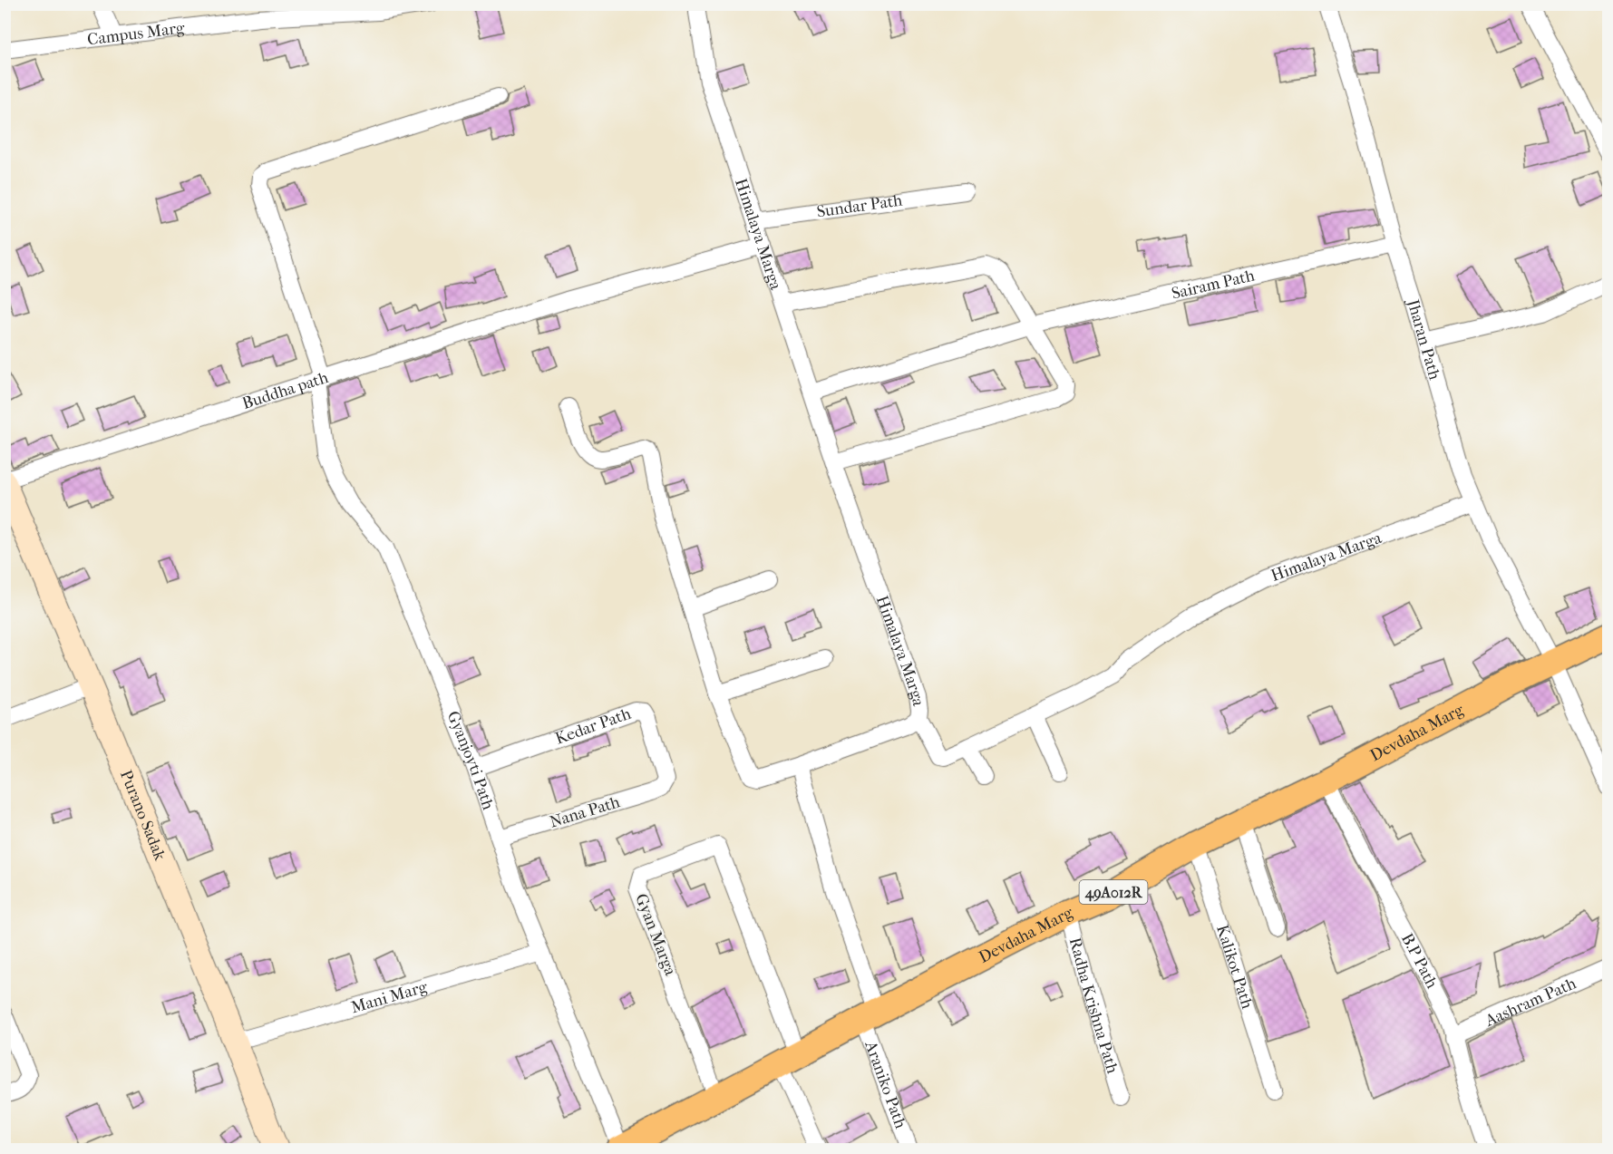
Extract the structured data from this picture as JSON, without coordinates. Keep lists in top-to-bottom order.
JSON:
{
  "streets": {
    "main road": ["Devdaha Marg", "Purano Sadak", "49A012R"],
    "street": [
      "Campus Marg",
      "Sundar Path",
      "Himalaya Marga",
      "Sairam Path",
      "Jharan Path",
      "Buddha path",
      "Kedar Path",
      "Gyanjoyti Path",
      "Nana Path",
      "Gyan Marga",
      "B.P Path",
      "Kalikot Path",
      "Mani Marg",
      "Aashram Path",
      "Radha Krishna Path",
      "Araniko Path"
    ]
  },
  "crossings": [
    ["Sundar Path", "Himalaya Marga"],
    ["Himalaya Marga", "Sairam Path"],
    ["Himalaya Marga", "Jharan Path"],
    ["Himalaya Marga", "Buddha path"],
    ["Sairam Path", "Jharan Path"],
    ["Jharan Path", "Devdaha Marg"],
    ["Buddha path", "Gyanjoyti Path"],
    ["Buddha path", "Purano Sadak"],
    ["Kedar Path", "Gyanjoyti Path"],
    ["Kedar Path", "Nana Path"],
    ["Devdaha Marg", "Gyanjoyti Path"],
    ["Devdaha Marg", "Gyan Marga"],
    ["Devdaha Marg", "B.P Path"],
    ["Devdaha Marg", "Kalikot Path"],
    ["Devdaha Marg", "Radha Krishna Path"],
    ["Devdaha Marg", "Araniko Path"],
    ["Gyanjoyti Path", "Nana Path"],
    ["Gyanjoyti Path", "Mani Marg"],
    ["Purano Sadak", "Mani Marg"],
    ["B.P Path", "Aashram Path"]
  ]
}
